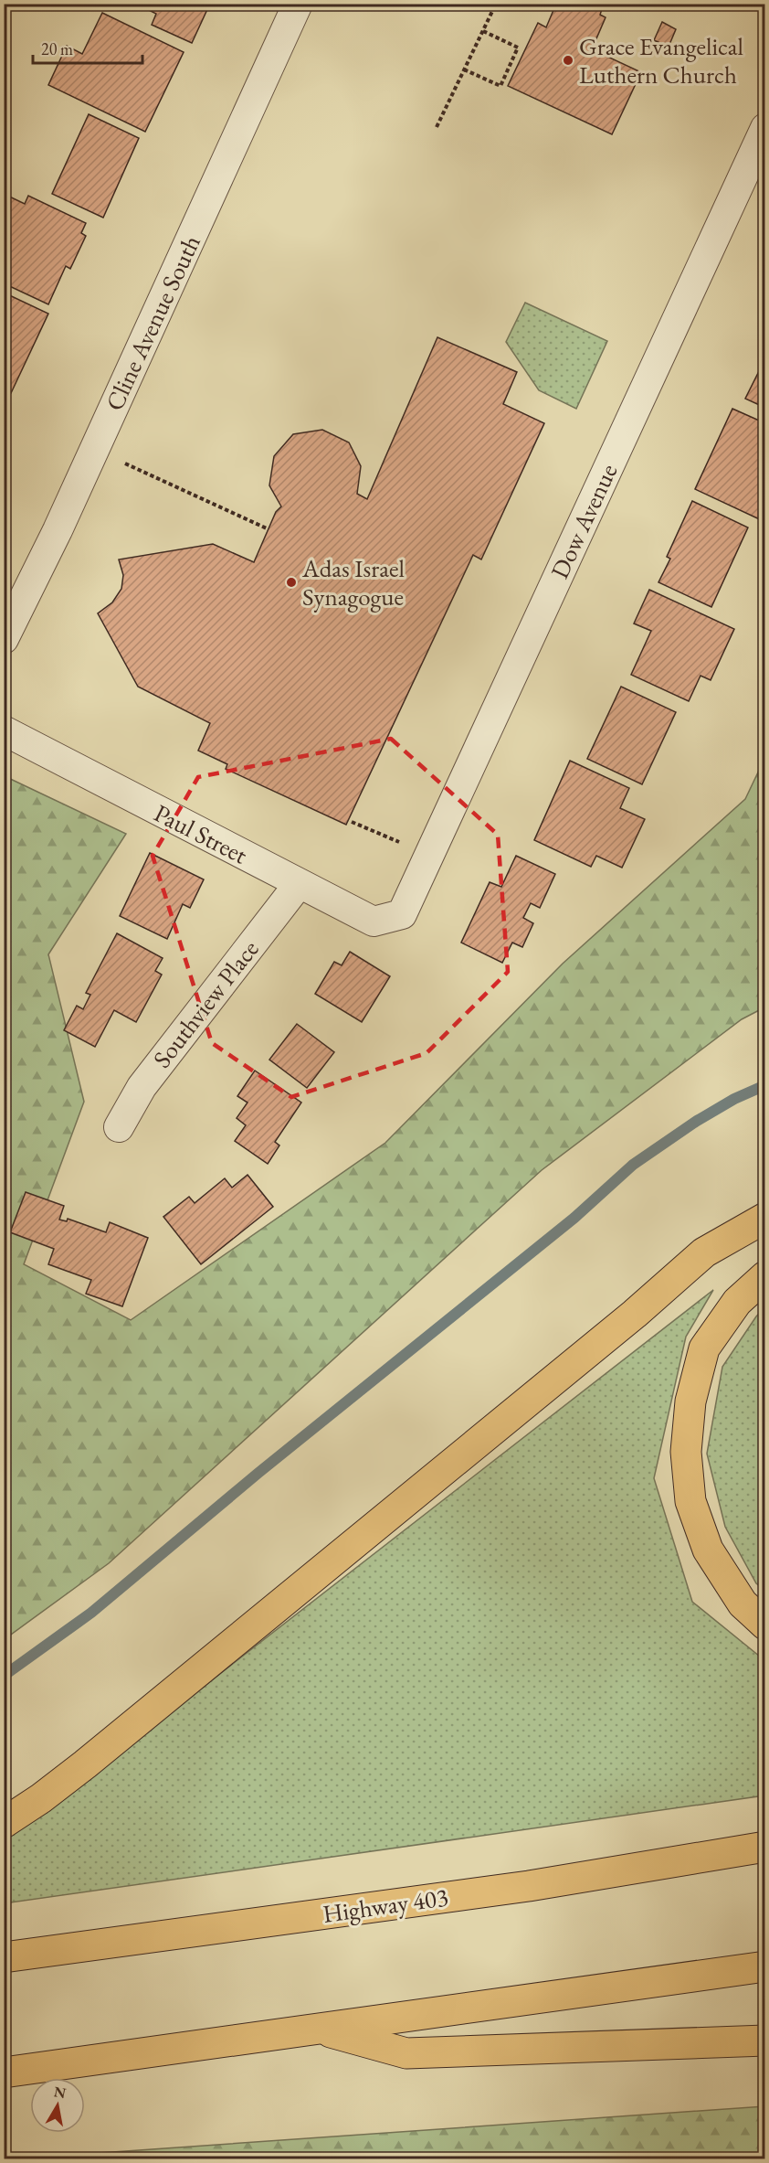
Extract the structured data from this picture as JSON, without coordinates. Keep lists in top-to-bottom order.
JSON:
{
  "streets": {
    "highway": ["Highway 403"],
    "street": [
      "Cline Avenue South",
      "Dow Avenue",
      "Paul Street",
      "Southview Place"
    ]
  },
  "crossings": [
    ["Dow Avenue", "Paul Street"],
    ["Paul Street", "Southview Place"]
  ],
  "places": ["Grace Evangelical Luthern Church", "Adas Israel Synagogue"],
  "scale_bar": "20 m",
  "north": "top"
}
